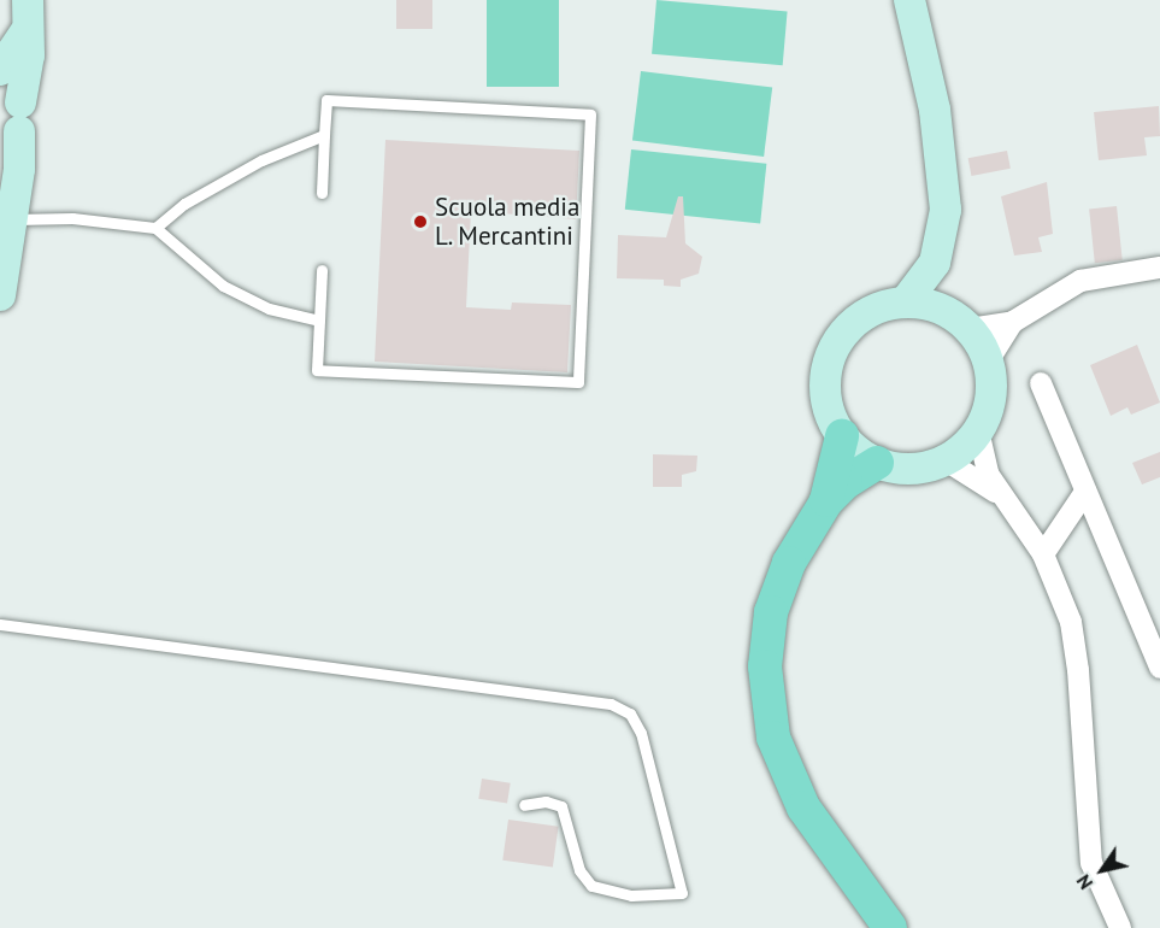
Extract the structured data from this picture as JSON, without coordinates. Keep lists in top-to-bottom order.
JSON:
{
  "places": ["Scuola media L. Mercantini"],
  "north": "bottom left"
}
